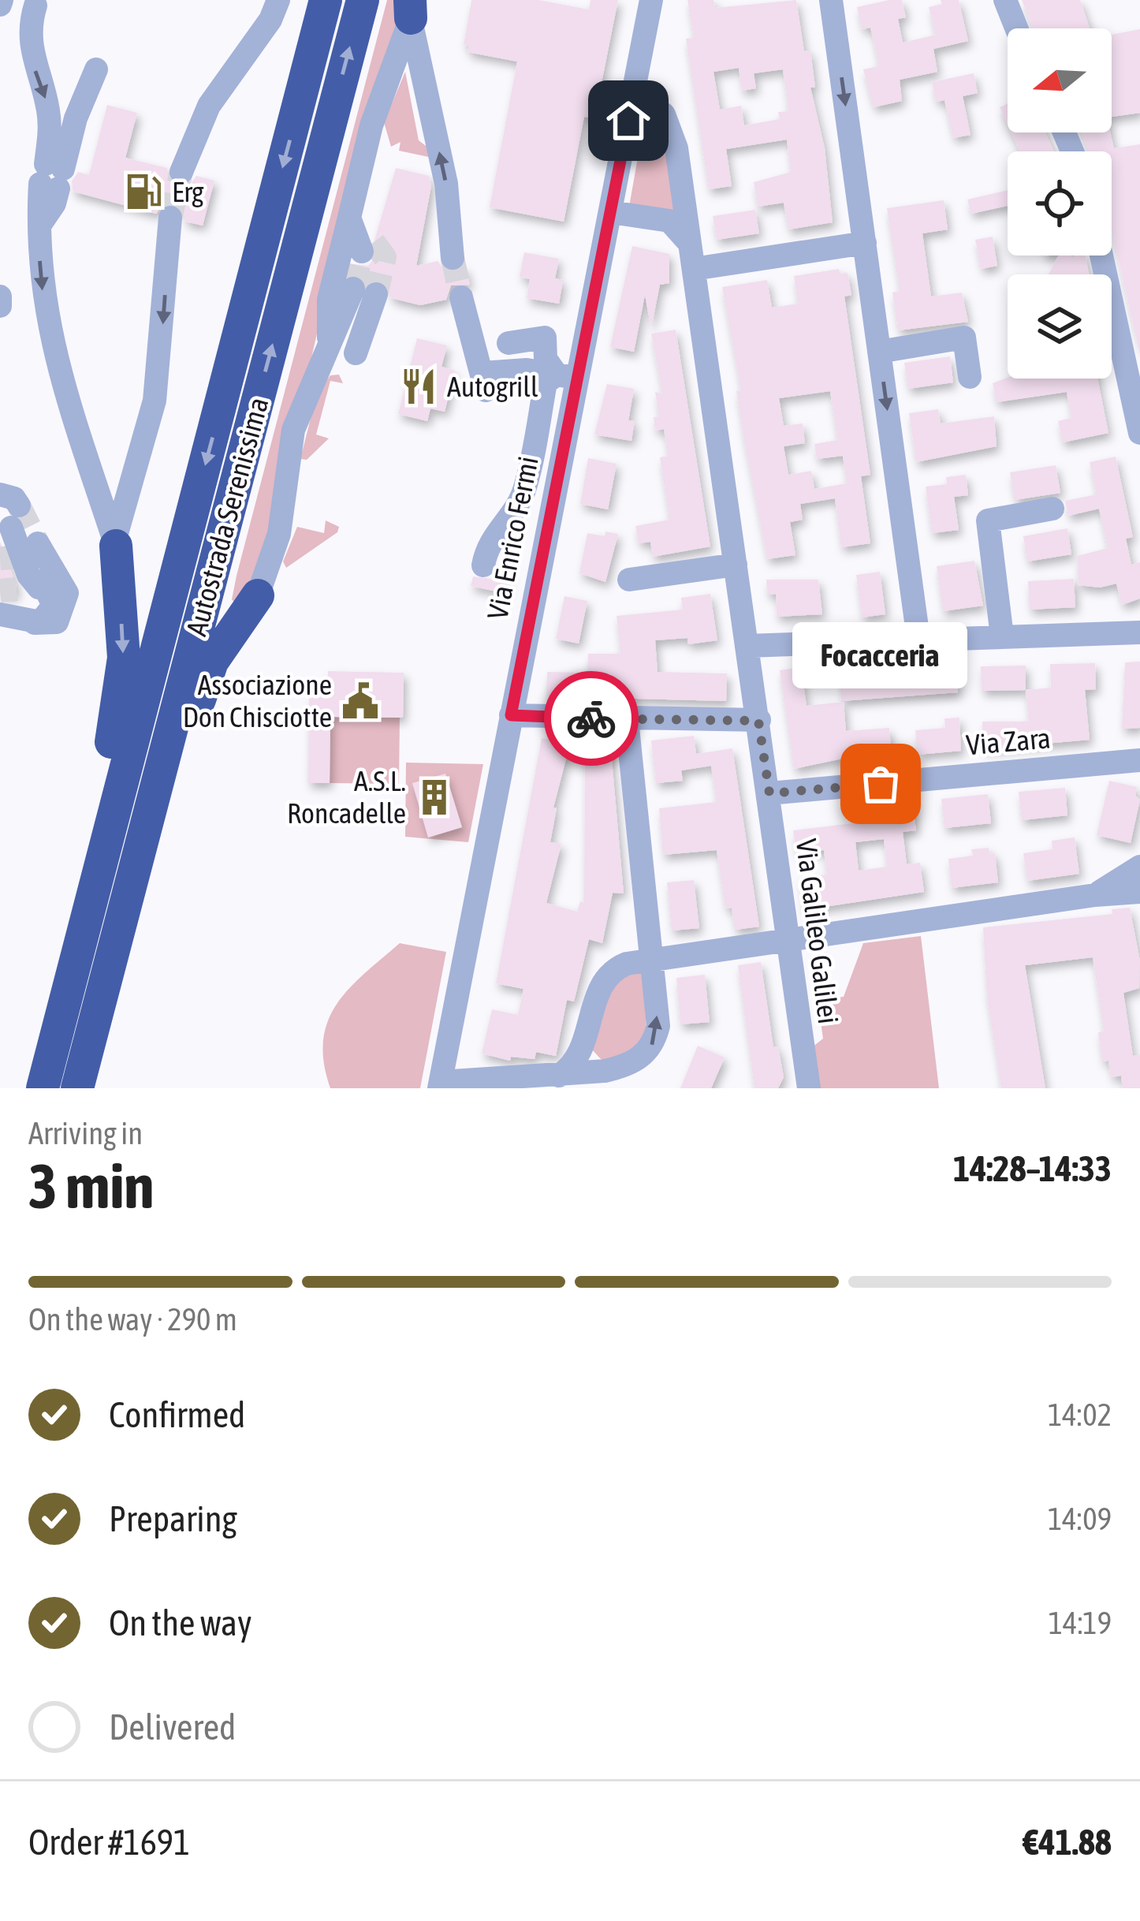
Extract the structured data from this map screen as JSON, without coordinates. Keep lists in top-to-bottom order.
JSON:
{
  "streets": {
    "highway": ["Autostrada Serenissima"],
    "street": ["Via Enrico Fermi", "Via Zara", "Via Galileo Galilei"]
  },
  "crossings": [
    ["Via Enrico Fermi", "Via Galileo Galilei"],
    ["Via Zara", "Via Galileo Galilei"]
  ],
  "places": {
    "fuel station": ["Erg"],
    "restaurant": ["Autogrill"],
    "public building": ["Associazione Don Chisciotte"],
    "other": ["Focacceria"],
    "building": ["A.S.L. Roncadelle"]
  },
  "north": "left",
  "page": {
    "bubble": "Focacceria",
    "heading": ["3 min", "Arriving in", "14:28–14:33"],
    "panel": ["Order #1691", "€41.88"],
    "bar": "On the way · 290 m",
    "list": [
      ["Confirmed", "14:02"],
      ["Preparing", "14:09"],
      ["On the way", "14:19"],
      "Delivered"
    ]
  }
}
